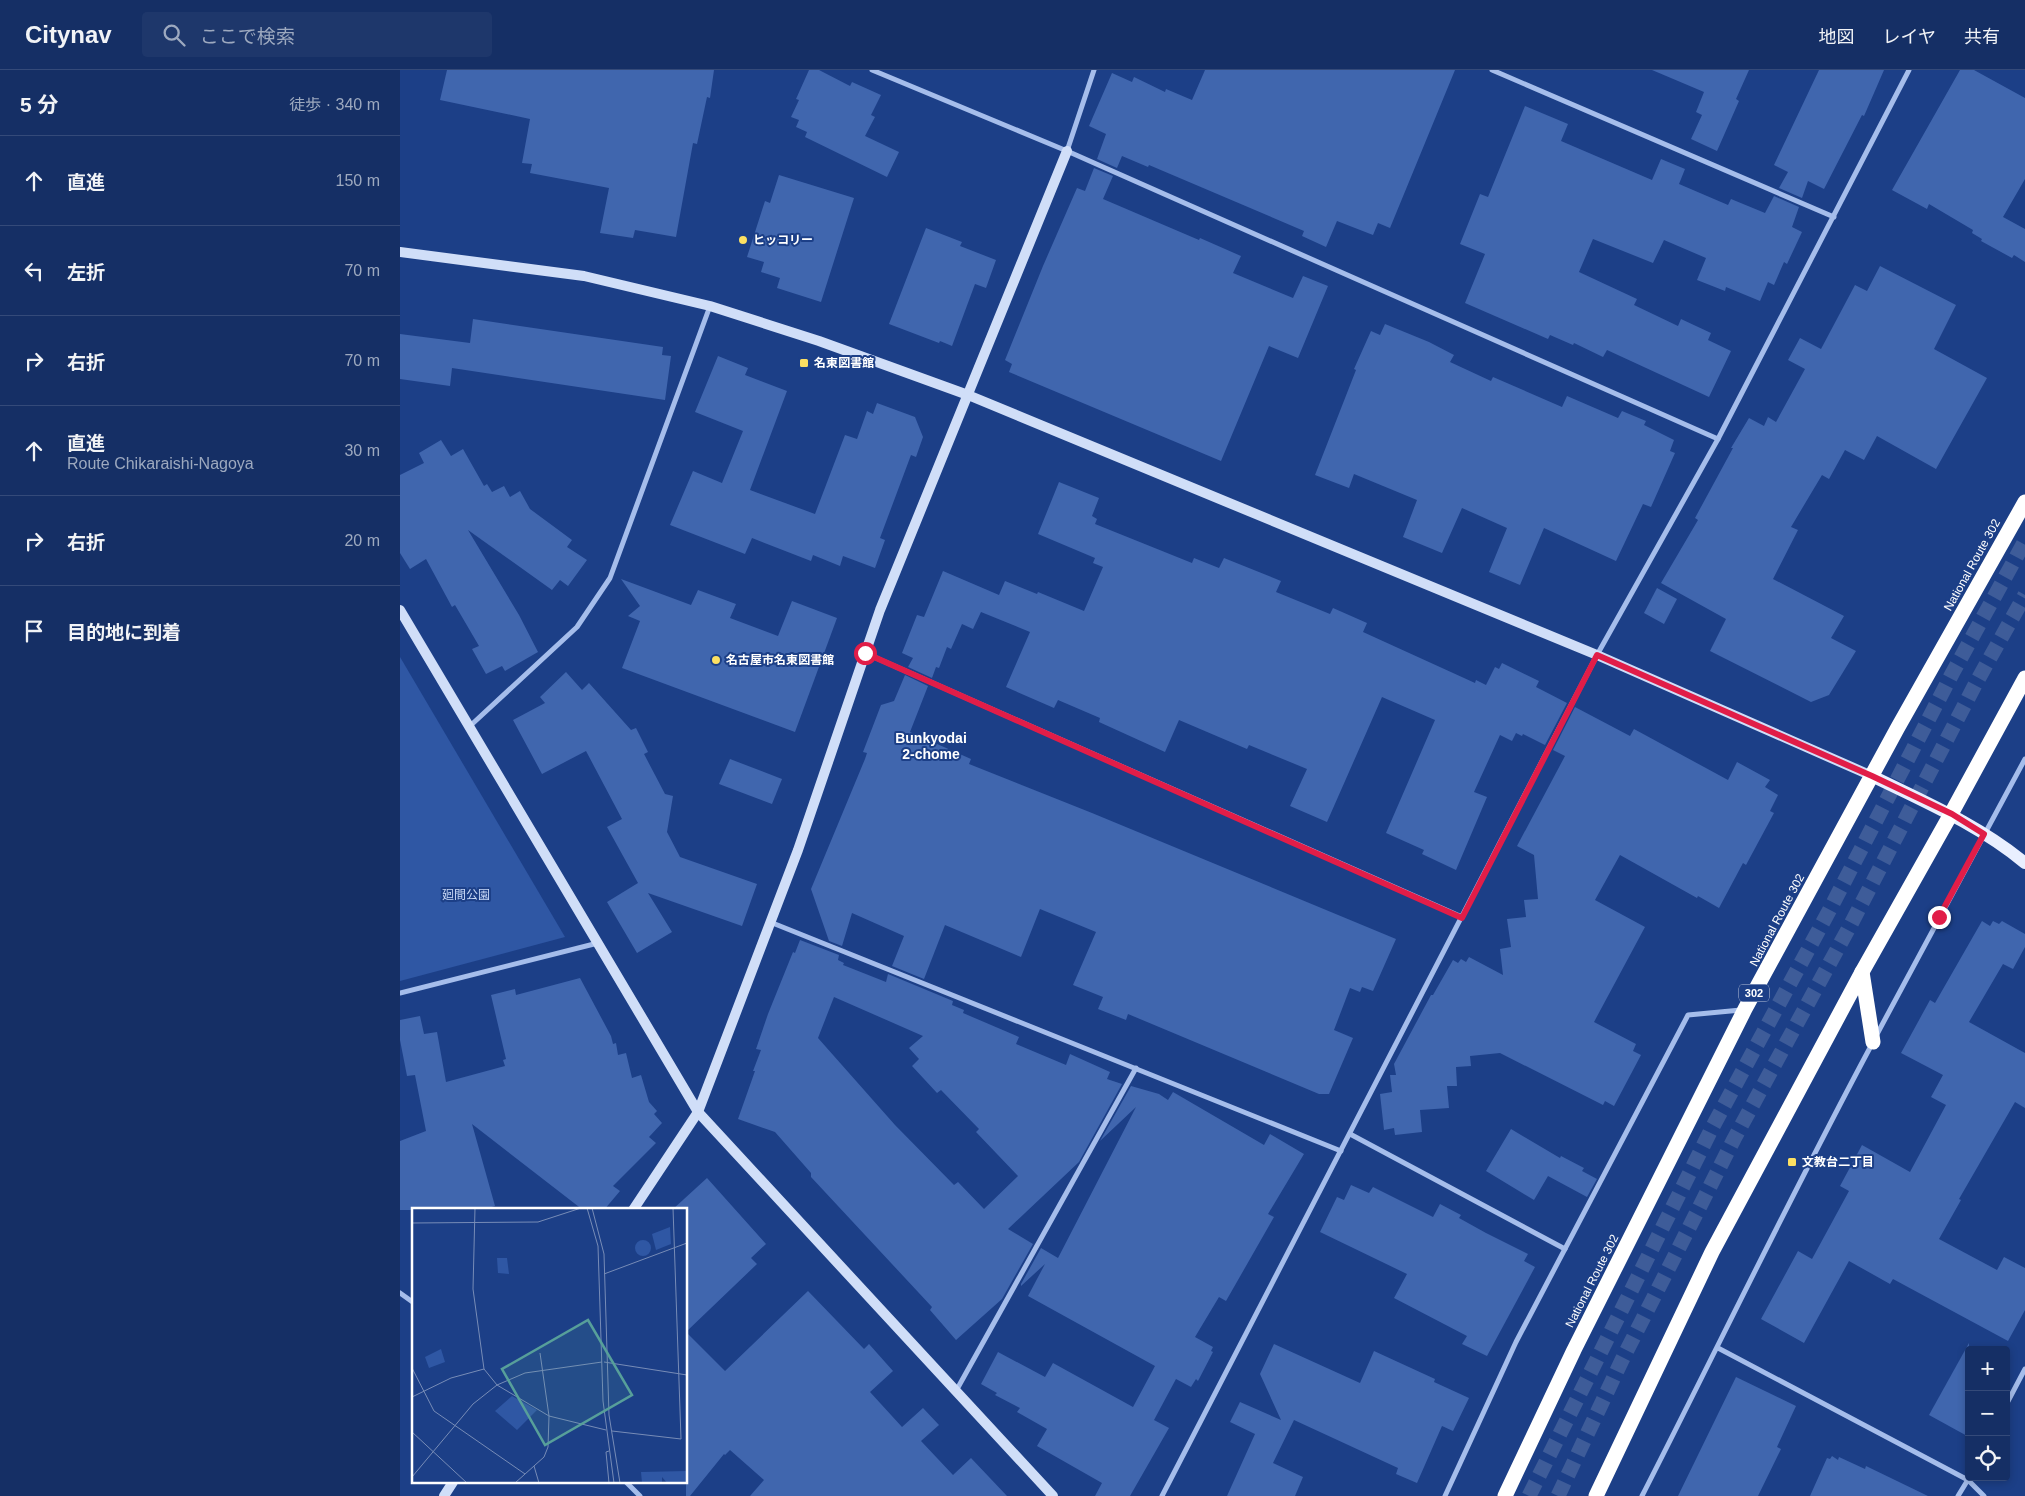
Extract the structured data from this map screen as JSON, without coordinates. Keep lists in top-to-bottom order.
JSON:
{
  "streets": {
    "highway": ["National Route 302", "302"]
  },
  "districts": ["Bunkyodai 2-chome"],
  "parks": ["廻間公園"],
  "places": {
    "other": ["ヒッコリー", "名古屋市名東図書館"],
    "transit": ["名東図書館", "文教台二丁目"]
  },
  "page": {
    "header": "Citynav",
    "search": "ここで検索",
    "nav": ["地図", "レイヤ", "共有"],
    "heading": ["5 分", "徒歩 · 340 m"],
    "list": [
      ["直進", "150 m"],
      ["左折", "70 m"],
      ["右折", "70 m"],
      ["直進", "Route Chikaraishi-Nagoya", "30 m"],
      ["右折", "20 m"],
      "目的地に到着"
    ],
    "map_buttons": ["+", "−"]
  }
}
